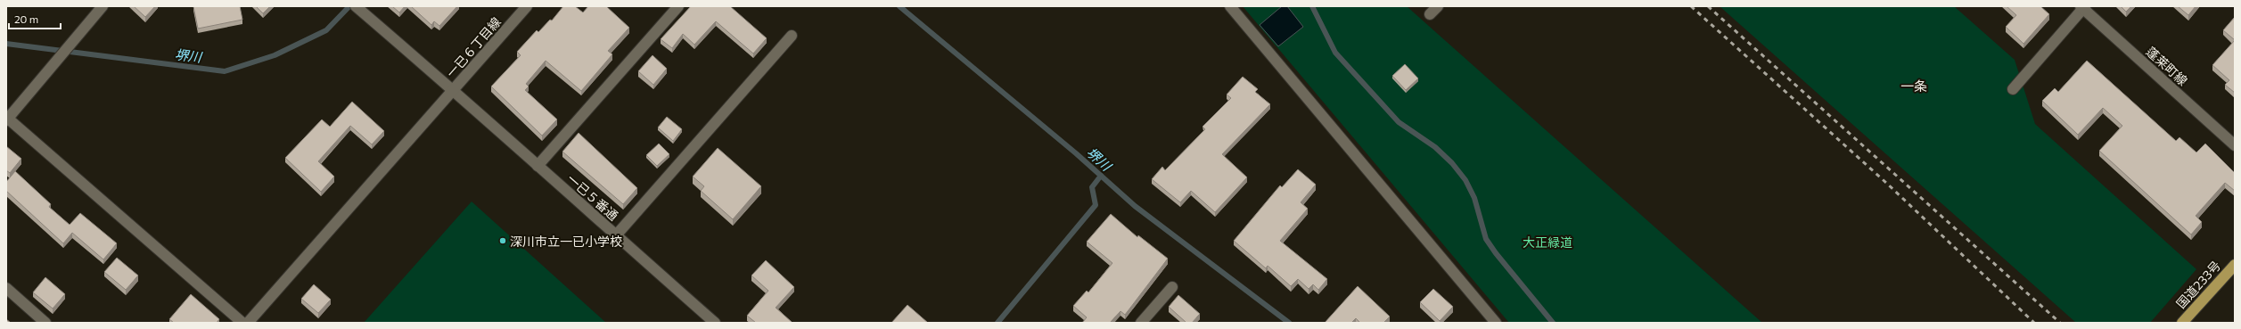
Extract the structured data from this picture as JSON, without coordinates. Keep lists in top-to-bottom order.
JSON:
{
  "streets": {
    "highway": ["国道233号"],
    "street": ["一已６丁目線", "蓬莱町線", "一已５番通"]
  },
  "crossings": [
    ["一已６丁目線", "一已５番通"]
  ],
  "districts": ["一条"],
  "water": ["堺川"],
  "parks": ["大正緑道"],
  "places": ["深川市立一已小学校"],
  "scale_bar": "20 m"
}
